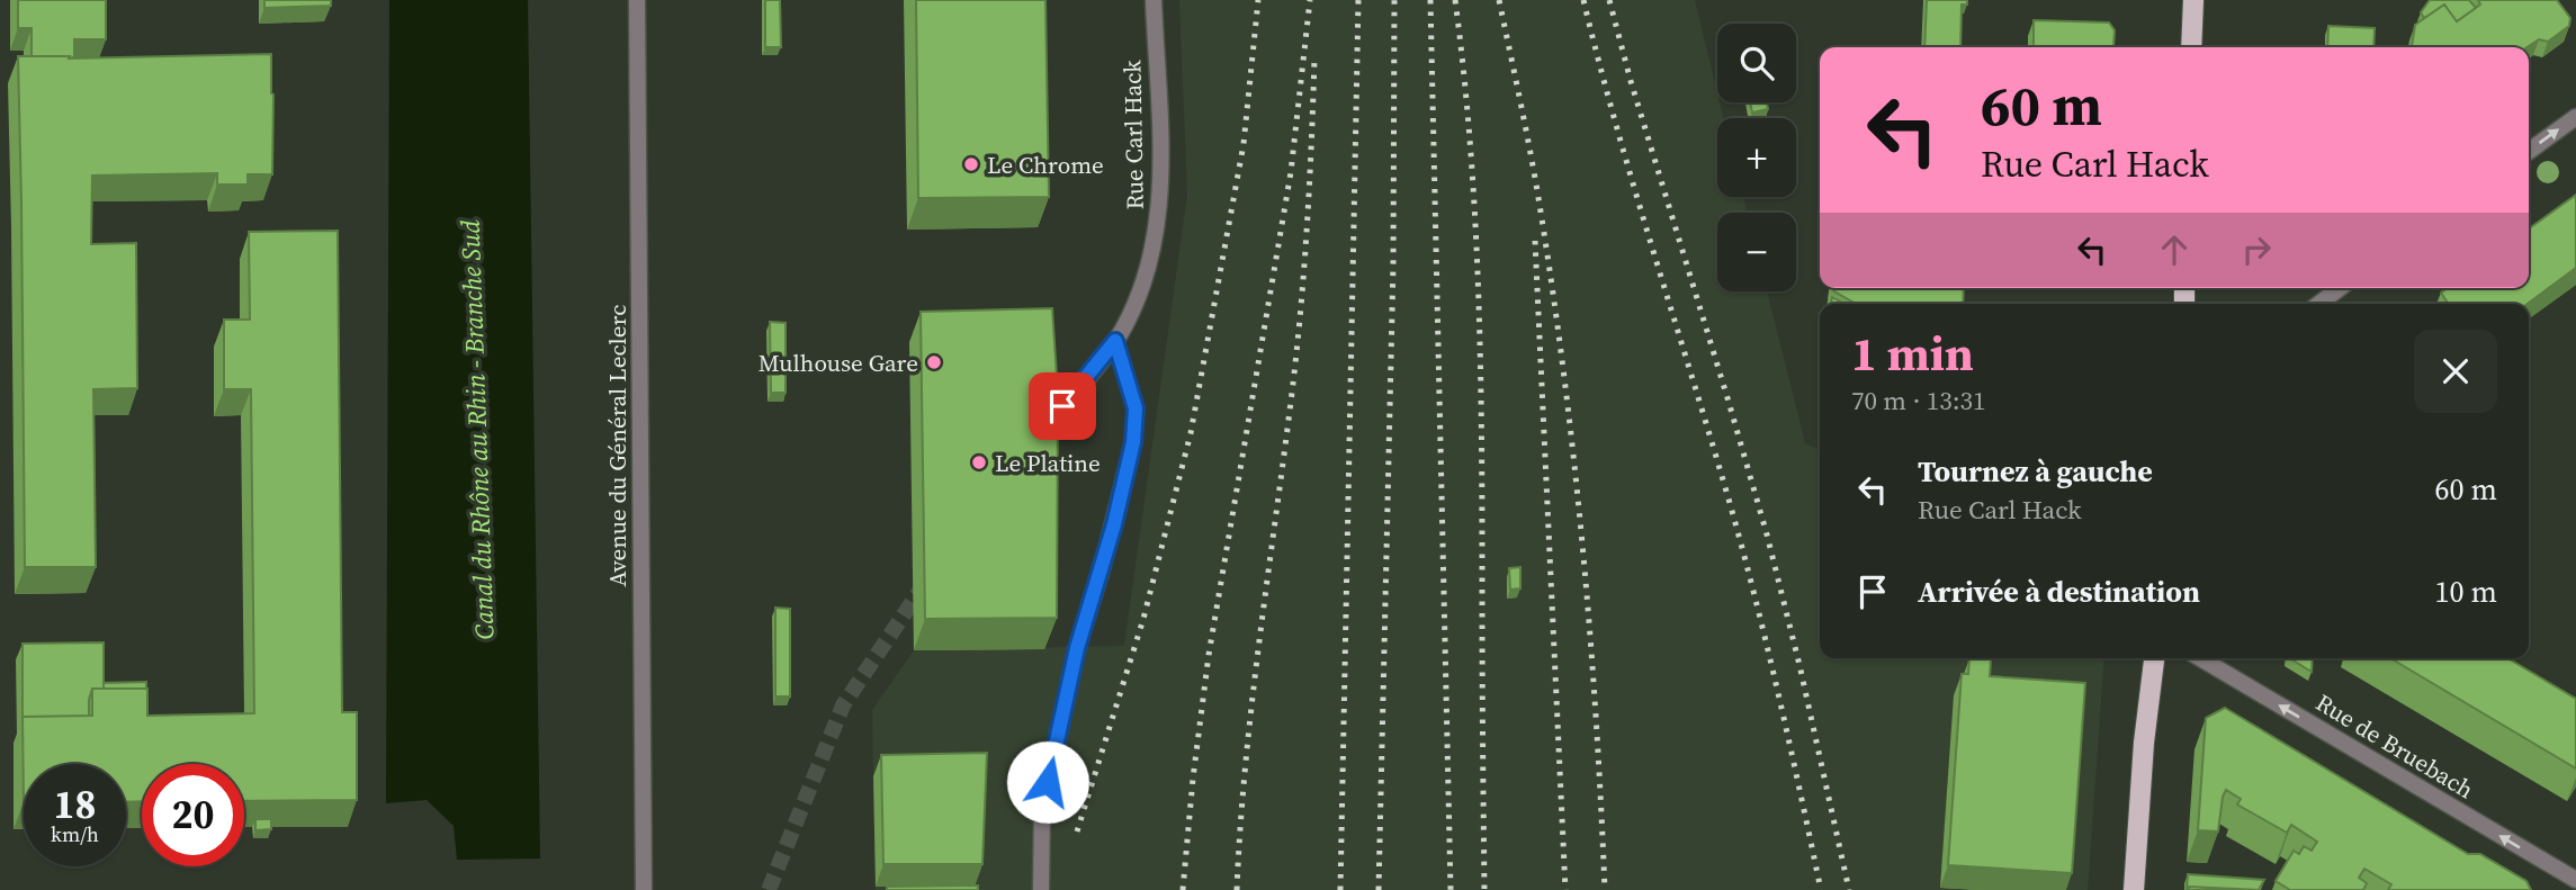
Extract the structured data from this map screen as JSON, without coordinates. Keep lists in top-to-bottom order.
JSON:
{
  "streets": {
    "street": ["Rue Carl Hack", "Avenue du Général Leclerc", "Rue de Bruebach"]
  },
  "one_way": ["Rue de Bruebach"],
  "water": ["Canal du Rhône au Rhin - Branche Sud"],
  "places": ["Le Chrome", "Mulhouse Gare", "Le Platine"],
  "page": {
    "map_buttons": ["+", "−"],
    "turn": ["60 m", "Rue Carl Hack"],
    "heading": ["1 min", "70 m · 13:31"],
    "list": [
      {
        "name": "Tournez à gauche",
        "note": "Rue Carl Hack",
        "value": "60 m"
      },
      {
        "name": "Arrivée à destination",
        "value": "10 m"
      }
    ],
    "speed": "18 km/h",
    "limit": "20"
  }
}
